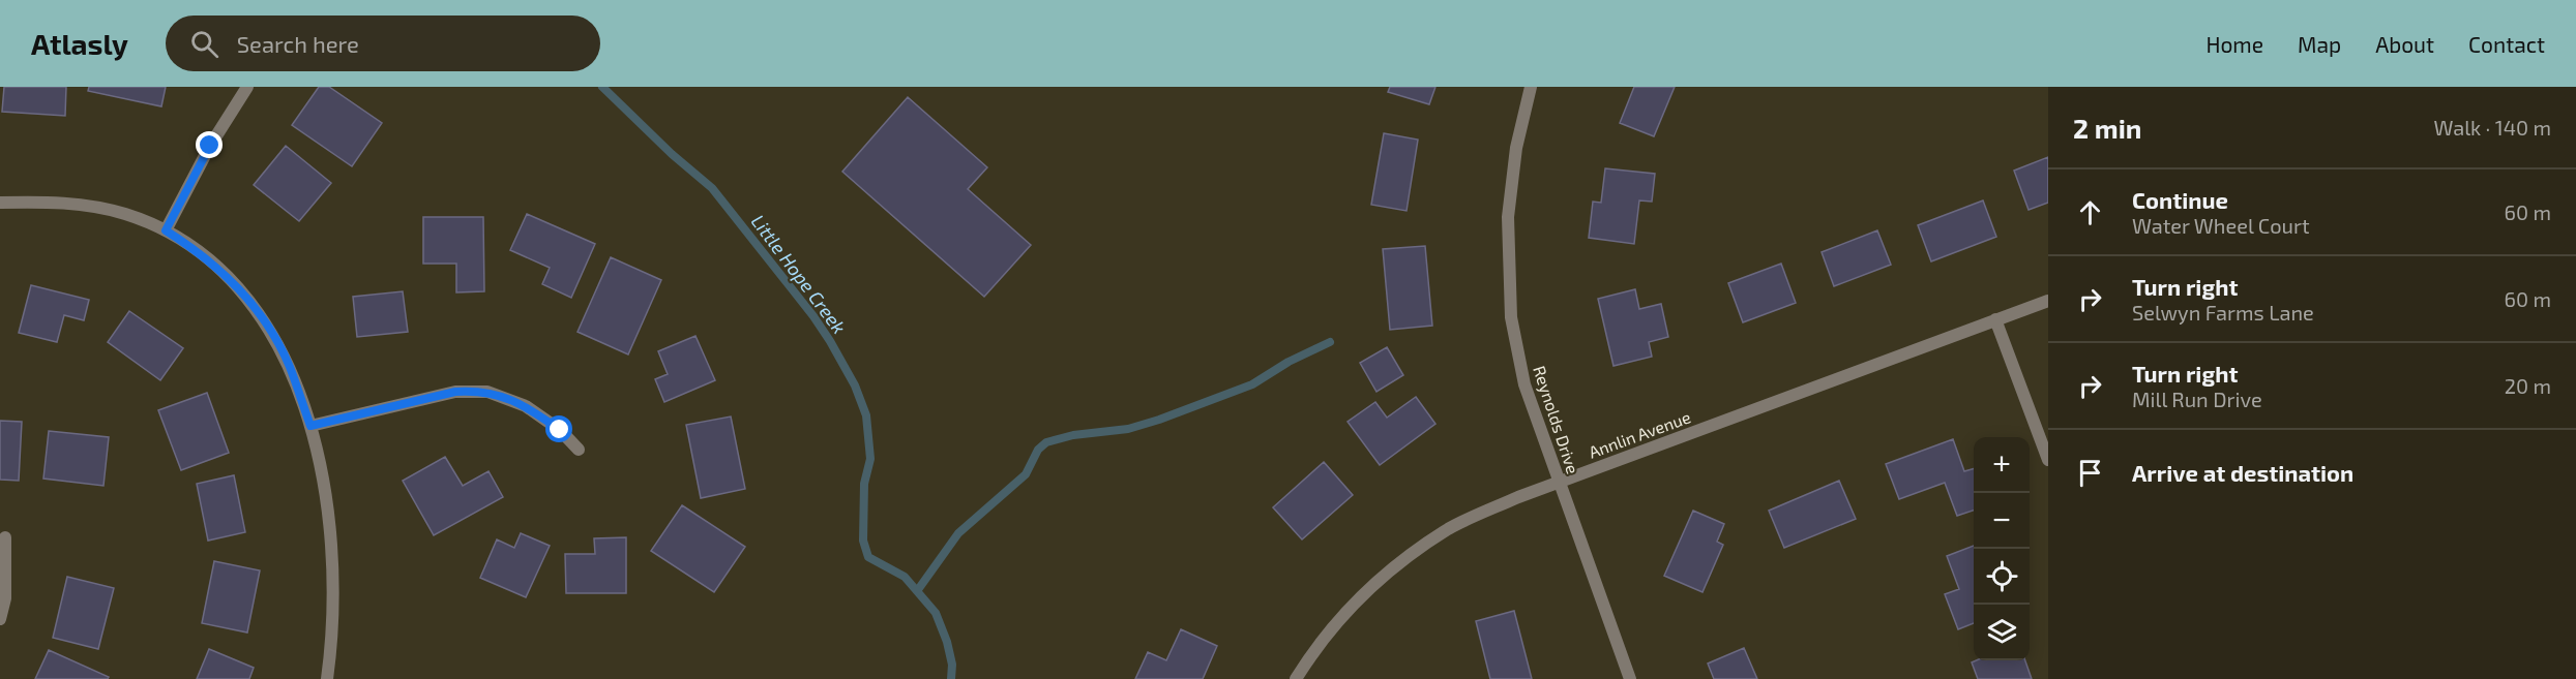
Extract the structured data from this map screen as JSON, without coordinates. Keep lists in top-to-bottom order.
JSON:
{
  "streets": {
    "street": ["Reynolds Drive", "Annlin Avenue"]
  },
  "crossings": [
    ["Reynolds Drive", "Annlin Avenue"]
  ],
  "water": ["Little Hope Creek"],
  "page": {
    "header": "Atlasly",
    "search": "Search here",
    "nav": [
      "Home",
      "Map",
      "About",
      "Contact"
    ],
    "heading": ["2 min", "Walk · 140 m"],
    "list": [
      ["Continue", "Water Wheel Court", "60 m"],
      ["Turn right", "Selwyn Farms Lane", "60 m"],
      ["Turn right", "Mill Run Drive", "20 m"],
      "Arrive at destination"
    ],
    "map_buttons": ["+", "−"]
  }
}
